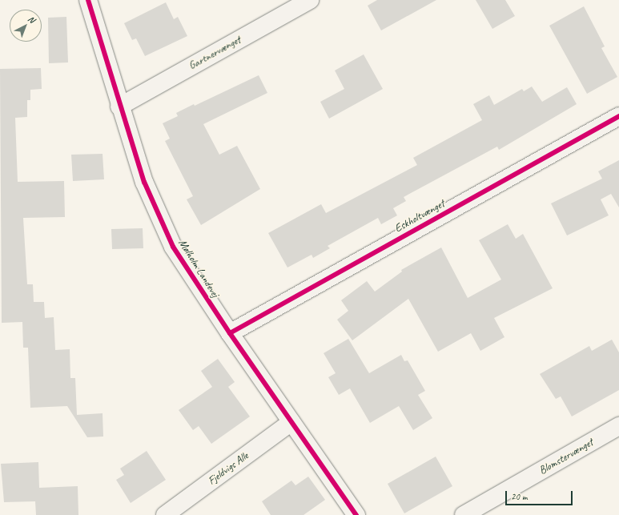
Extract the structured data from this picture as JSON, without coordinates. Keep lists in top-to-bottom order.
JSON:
{
  "streets": {
    "street": [
      "Gartnervænget",
      "Eskholtvænget",
      "Mølholm Landevej",
      "Blomstervænget",
      "Fjeldvigs Alle"
    ]
  },
  "crossings": [
    ["Gartnervænget", "Mølholm Landevej"],
    ["Eskholtvænget", "Mølholm Landevej"],
    ["Mølholm Landevej", "Fjeldvigs Alle"]
  ],
  "scale_bar": "20 m",
  "north": "top right"
}
